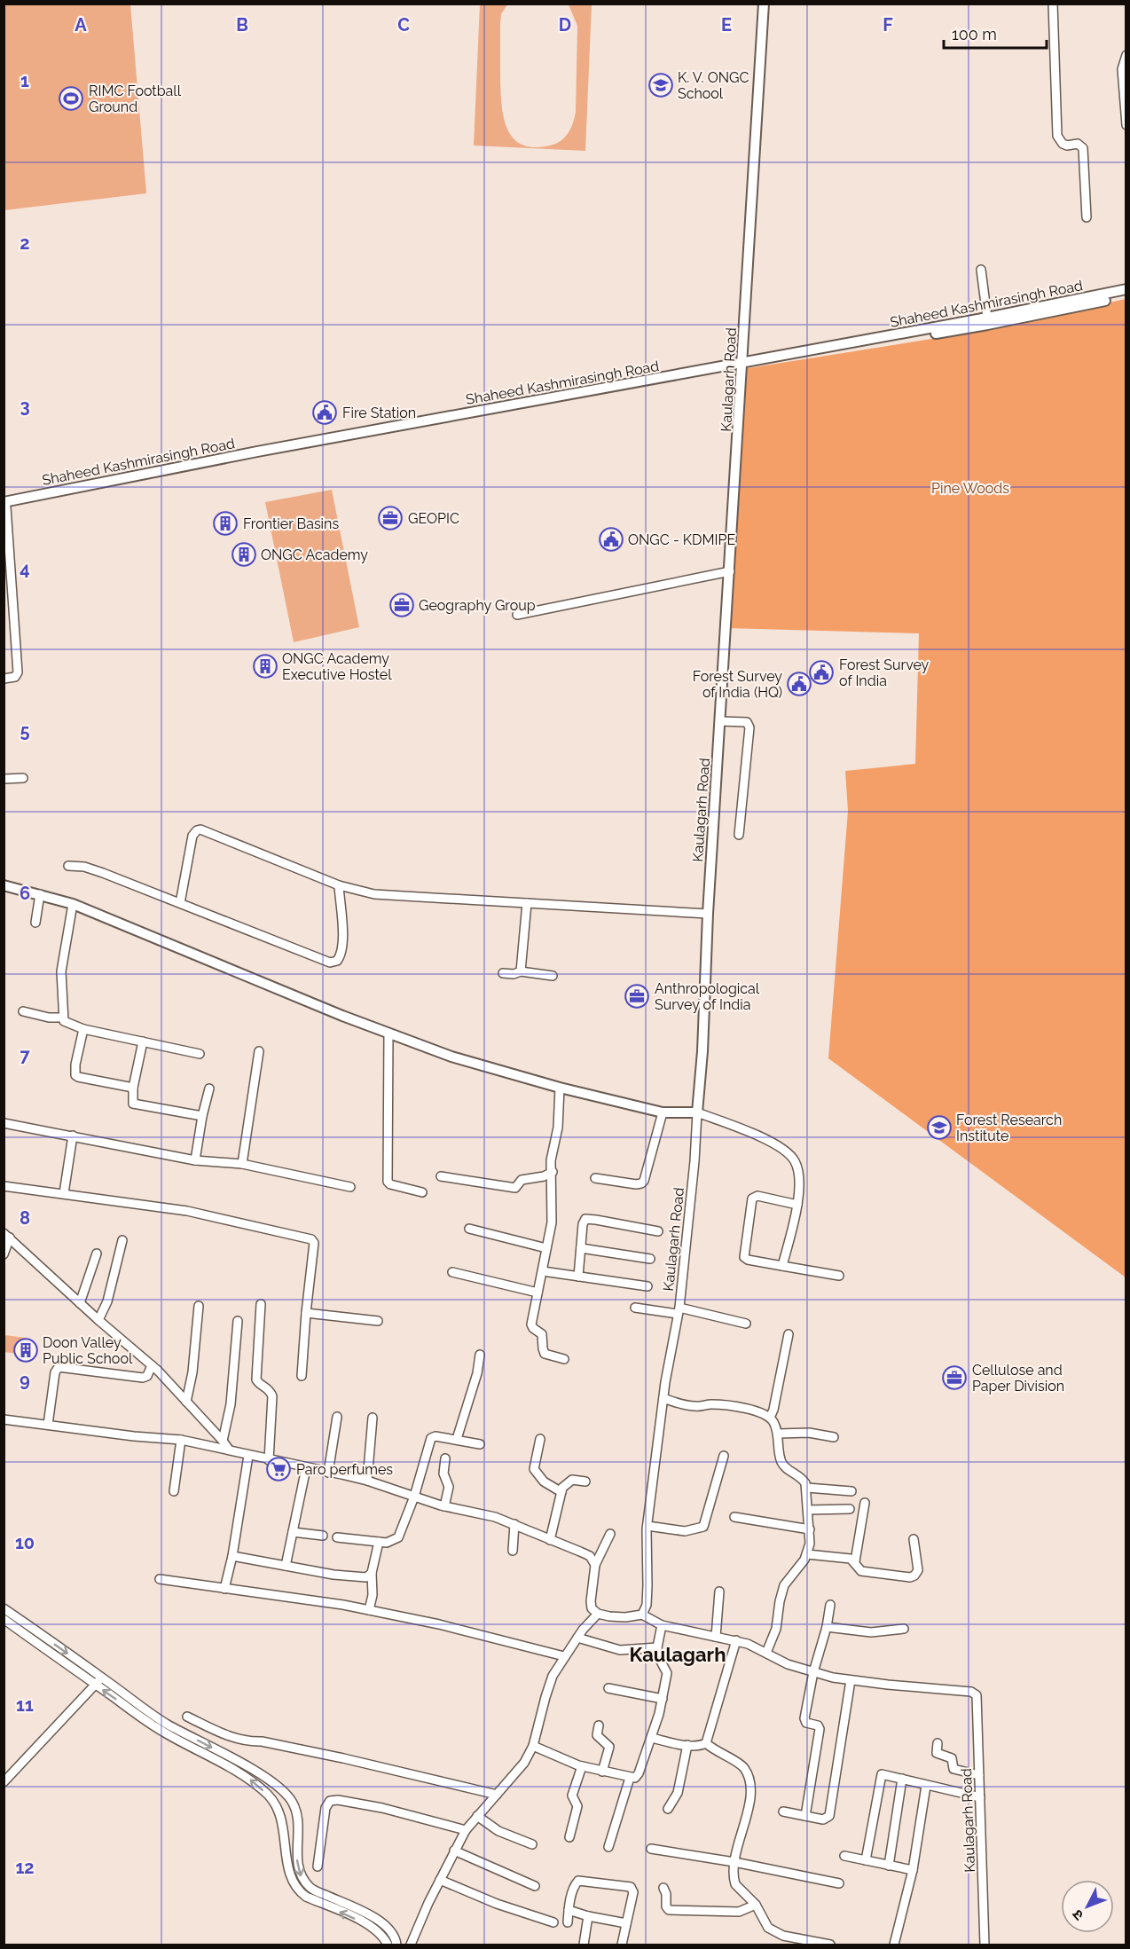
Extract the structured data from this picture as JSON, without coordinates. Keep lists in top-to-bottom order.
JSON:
{
  "streets": {
    "street": ["Shaheed Kashmirasingh Road", "Kaulagarh Road"]
  },
  "crossings": [
    ["Shaheed Kashmirasingh Road", "Kaulagarh Road"]
  ],
  "districts": ["Kaulagarh"],
  "parks": ["Pine Woods"],
  "places": {
    "school or university": ["K. V. ONGC School", "Forest Research Institute"],
    "sports": ["RIMC Football Ground"],
    "public building": [
      "Fire Station",
      "ONGC - KDMIPE",
      "Forest Survey of India",
      "Forest Survey of India (HQ)"
    ],
    "office": [
      "GEOPIC",
      "Geography Group",
      "Anthropological Survey of India",
      "Cellulose and Paper Division"
    ],
    "building": [
      "Frontier Basins",
      "ONGC Academy",
      "ONGC Academy Executive Hostel",
      "Doon Valley Public School"
    ],
    "supermarket": ["Paro perfumes"]
  },
  "scale_bar": "100 m",
  "north": "bottom left",
  "grid": {
    "columns": [
      "A",
      "B",
      "C",
      "D",
      "E",
      "F"
    ],
    "rows": [
      "1",
      "2",
      "3",
      "4",
      "5",
      "6",
      "7",
      "8",
      "9",
      "10",
      "11",
      "12"
    ]
  }
}
